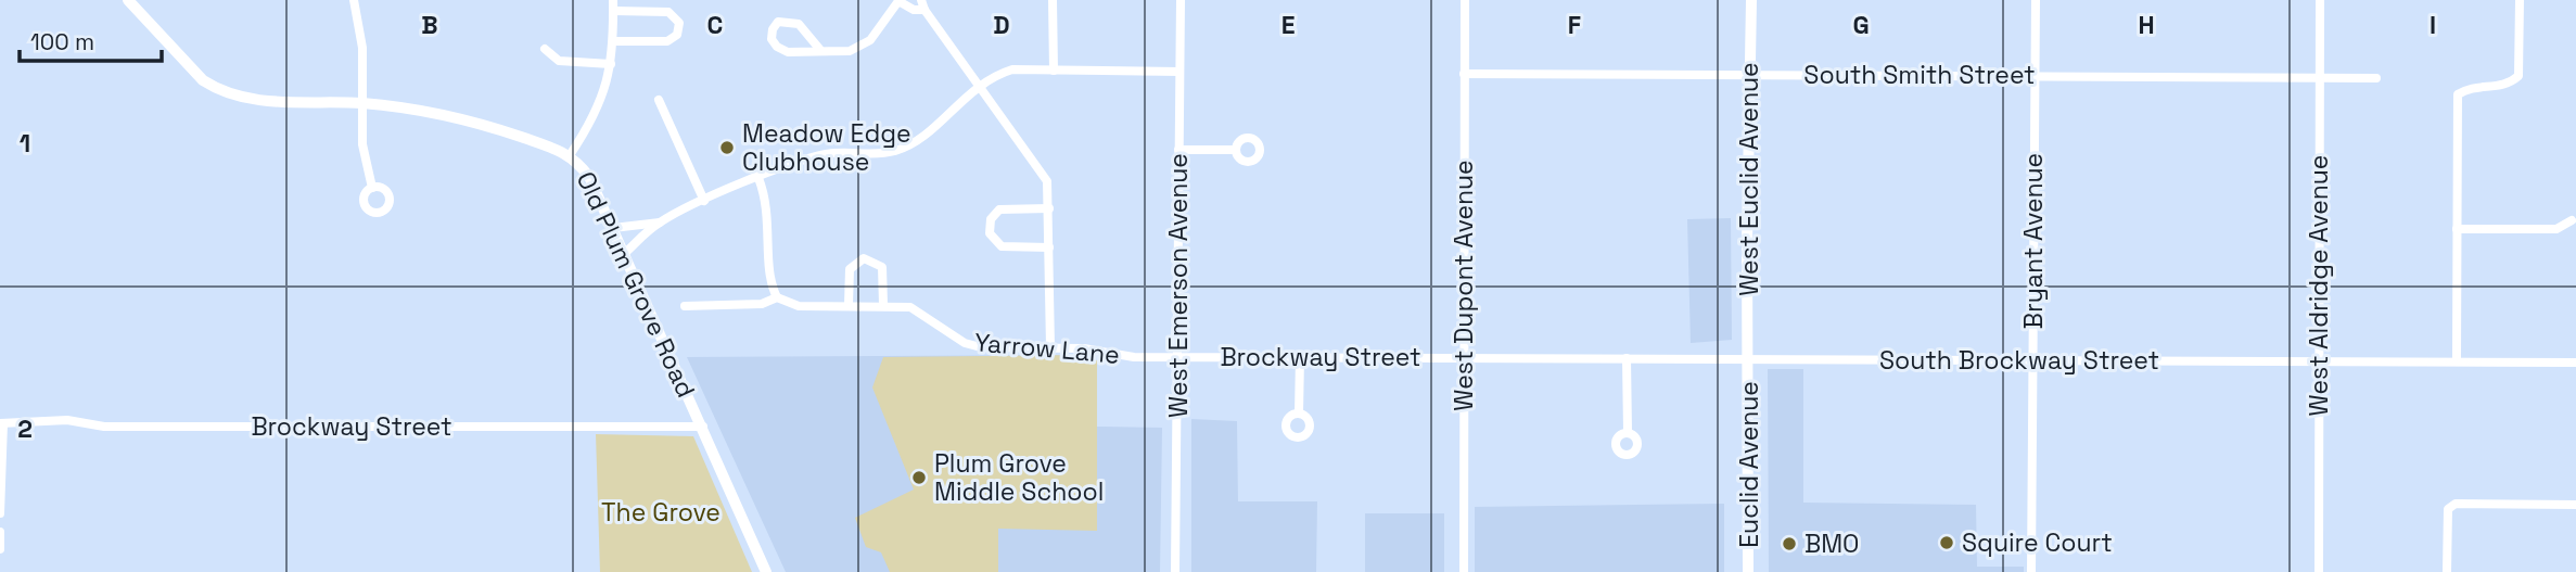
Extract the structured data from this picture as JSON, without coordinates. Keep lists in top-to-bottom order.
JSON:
{
  "streets": {
    "street": [
      "South Smith Street",
      "West Euclid Avenue",
      "Bryant Avenue",
      "Old Plum Grove Road",
      "West Emerson Avenue",
      "West Dupont Avenue",
      "West Aldridge Avenue",
      "Yarrow Lane",
      "Brockway Street",
      "South Brockway Street",
      "Euclid Avenue"
    ]
  },
  "crossings": [
    ["South Smith Street", "West Euclid Avenue"],
    ["South Smith Street", "Bryant Avenue"],
    ["South Smith Street", "West Dupont Avenue"],
    ["South Smith Street", "West Aldridge Avenue"],
    ["West Euclid Avenue", "South Brockway Street"],
    ["West Euclid Avenue", "Euclid Avenue"],
    ["Bryant Avenue", "South Brockway Street"],
    ["Old Plum Grove Road", "Brockway Street"],
    ["West Emerson Avenue", "Yarrow Lane"],
    ["West Emerson Avenue", "Brockway Street"],
    ["West Dupont Avenue", "Brockway Street"],
    ["West Dupont Avenue", "South Brockway Street"],
    ["West Aldridge Avenue", "South Brockway Street"],
    ["Yarrow Lane", "Brockway Street"],
    ["Brockway Street", "South Brockway Street"],
    ["South Brockway Street", "Euclid Avenue"]
  ],
  "parks": ["The Grove"],
  "places": [
    "Meadow Edge Clubhouse",
    "Plum Grove Middle School",
    "Squire Court",
    "BMO"
  ],
  "scale_bar": "100 m",
  "grid": {
    "columns": [
      "B",
      "C",
      "D",
      "E",
      "F",
      "G",
      "H",
      "I"
    ],
    "rows": ["1", "2"]
  }
}
